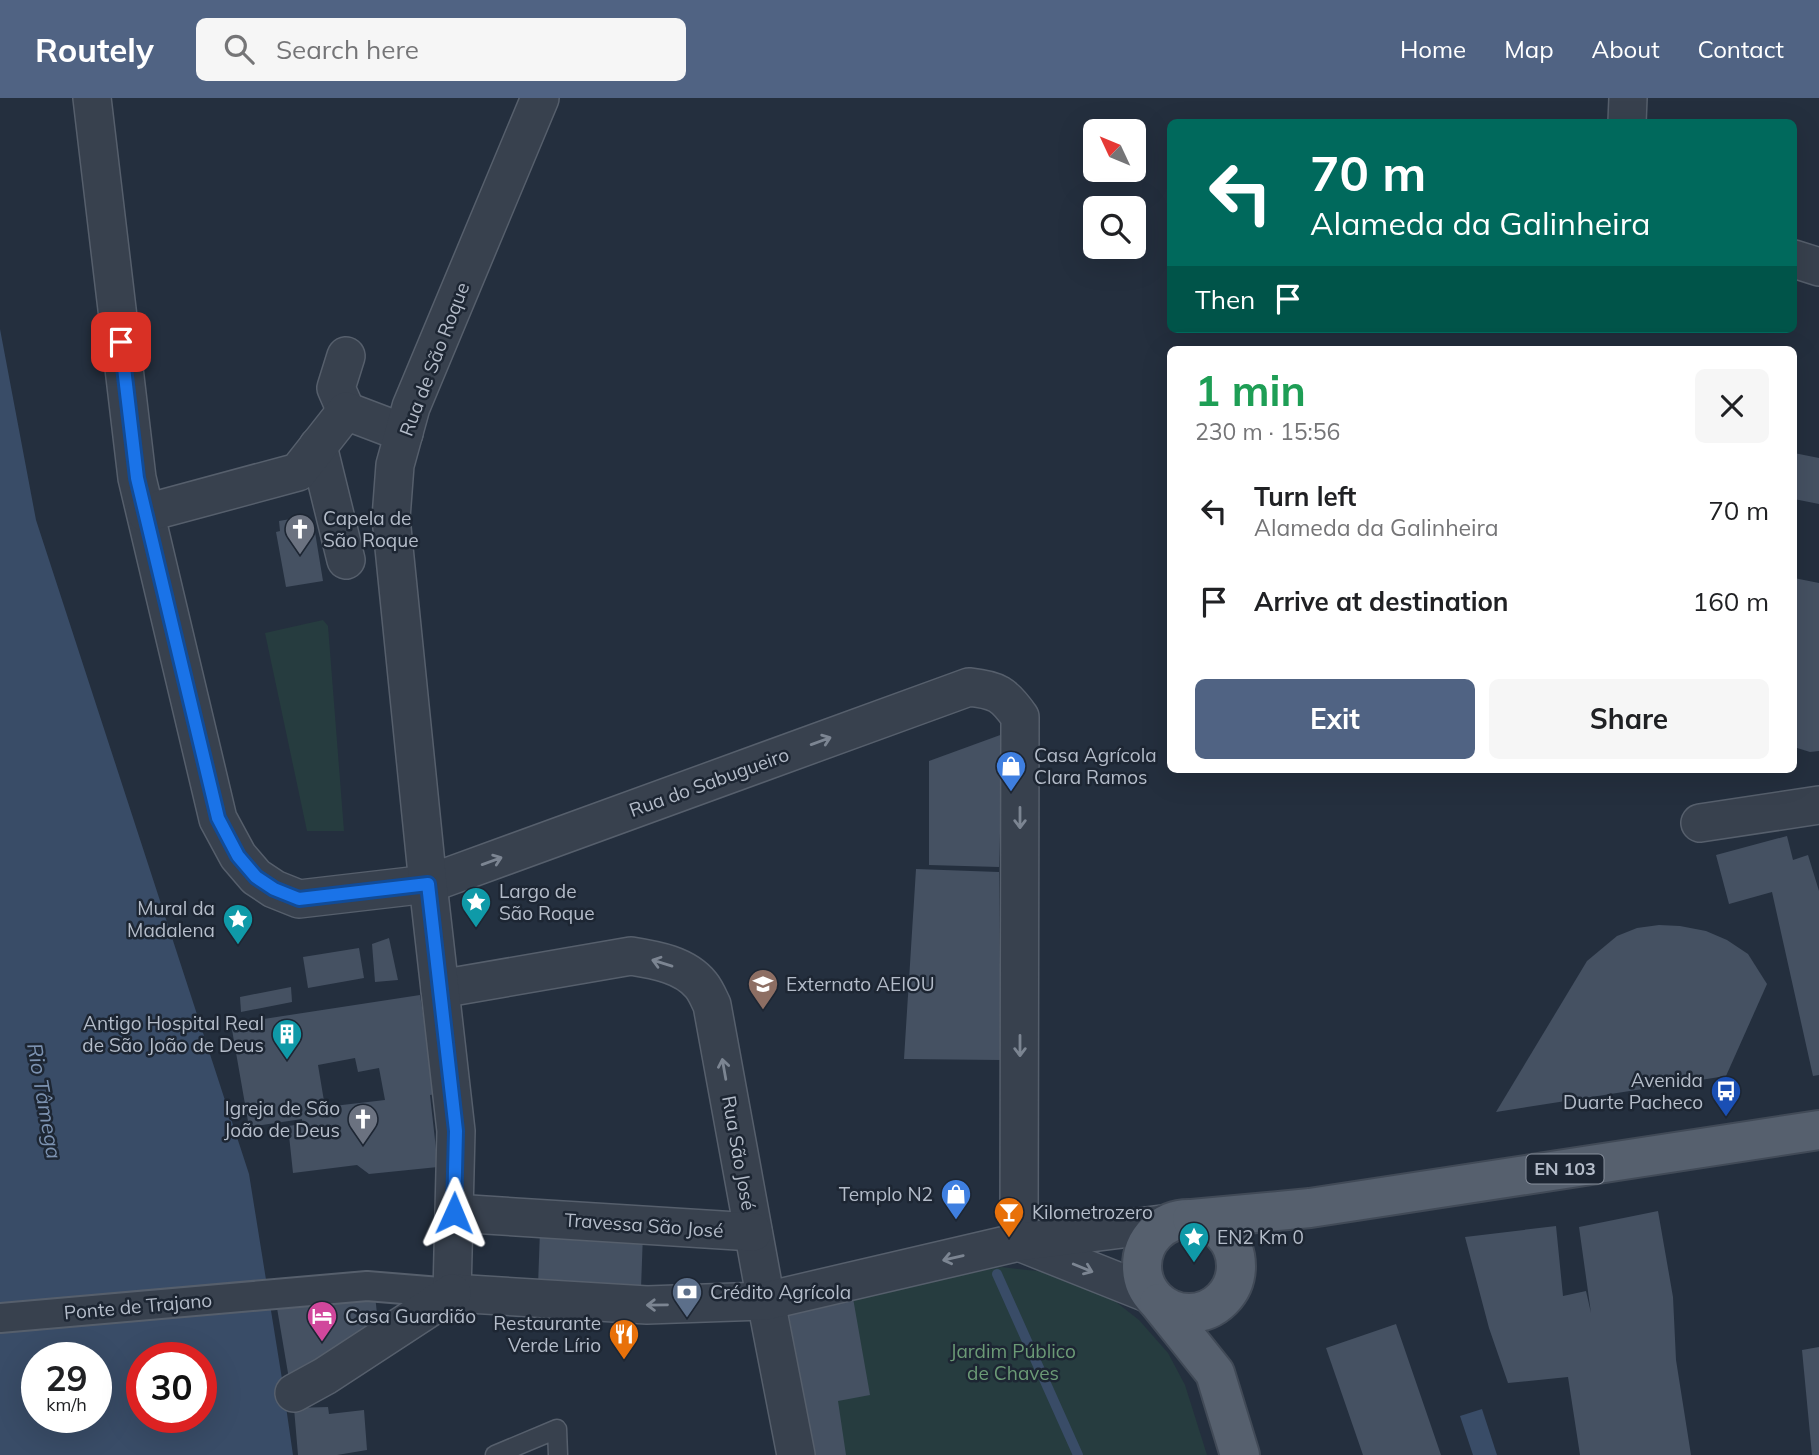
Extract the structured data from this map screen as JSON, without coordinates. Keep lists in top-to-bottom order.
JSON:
{
  "streets": {
    "main road": ["EN 103"],
    "street": [
      "Rua de São Roque",
      "Rua do Sabugueiro",
      "Rua São José",
      "Travessa São José",
      "Ponte de Trajano"
    ]
  },
  "crossings": [
    ["Rua de São Roque", "Rua do Sabugueiro"],
    ["Rua de São Roque", "Rua São José"],
    ["Rua de São Roque", "Travessa São José"],
    ["Rua de São Roque", "Ponte de Trajano"],
    ["Rua São José", "Travessa São José"]
  ],
  "water": ["Rio Tâmega"],
  "parks": ["Jardim Público de Chaves"],
  "places": {
    "church": ["Capela de São Roque", "Igreja de São João de Deus"],
    "shop": ["Casa Agrícola Clara Ramos", "Templo N2"],
    "place": ["Largo de São Roque", "Mural da Madalena", "EN2 Km 0"],
    "school or university": ["Externato AEIOU"],
    "building": ["Antigo Hospital Real de São João de Deus"],
    "bus stop": ["Avenida Duarte Pacheco"],
    "bar": ["Kilometrozero"],
    "bank": ["Crédito Agrícola"],
    "hotel": ["Casa Guardião"],
    "restaurant": ["Restaurante Verde Lírio"]
  },
  "north": "top left",
  "page": {
    "header": "Routely",
    "search": "Search here",
    "nav": [
      "Home",
      "Map",
      "About",
      "Contact"
    ],
    "turn": ["70 m", "Alameda da Galinheira"],
    "then": "Then",
    "heading": ["1 min", "230 m · 15:56"],
    "list": [
      {
        "name": "Turn left",
        "note": "Alameda da Galinheira",
        "value": "70 m"
      },
      {
        "name": "Arrive at destination",
        "value": "160 m"
      }
    ],
    "buttons": ["Exit", "Share"],
    "speed": "29 km/h",
    "limit": "30"
  }
}
